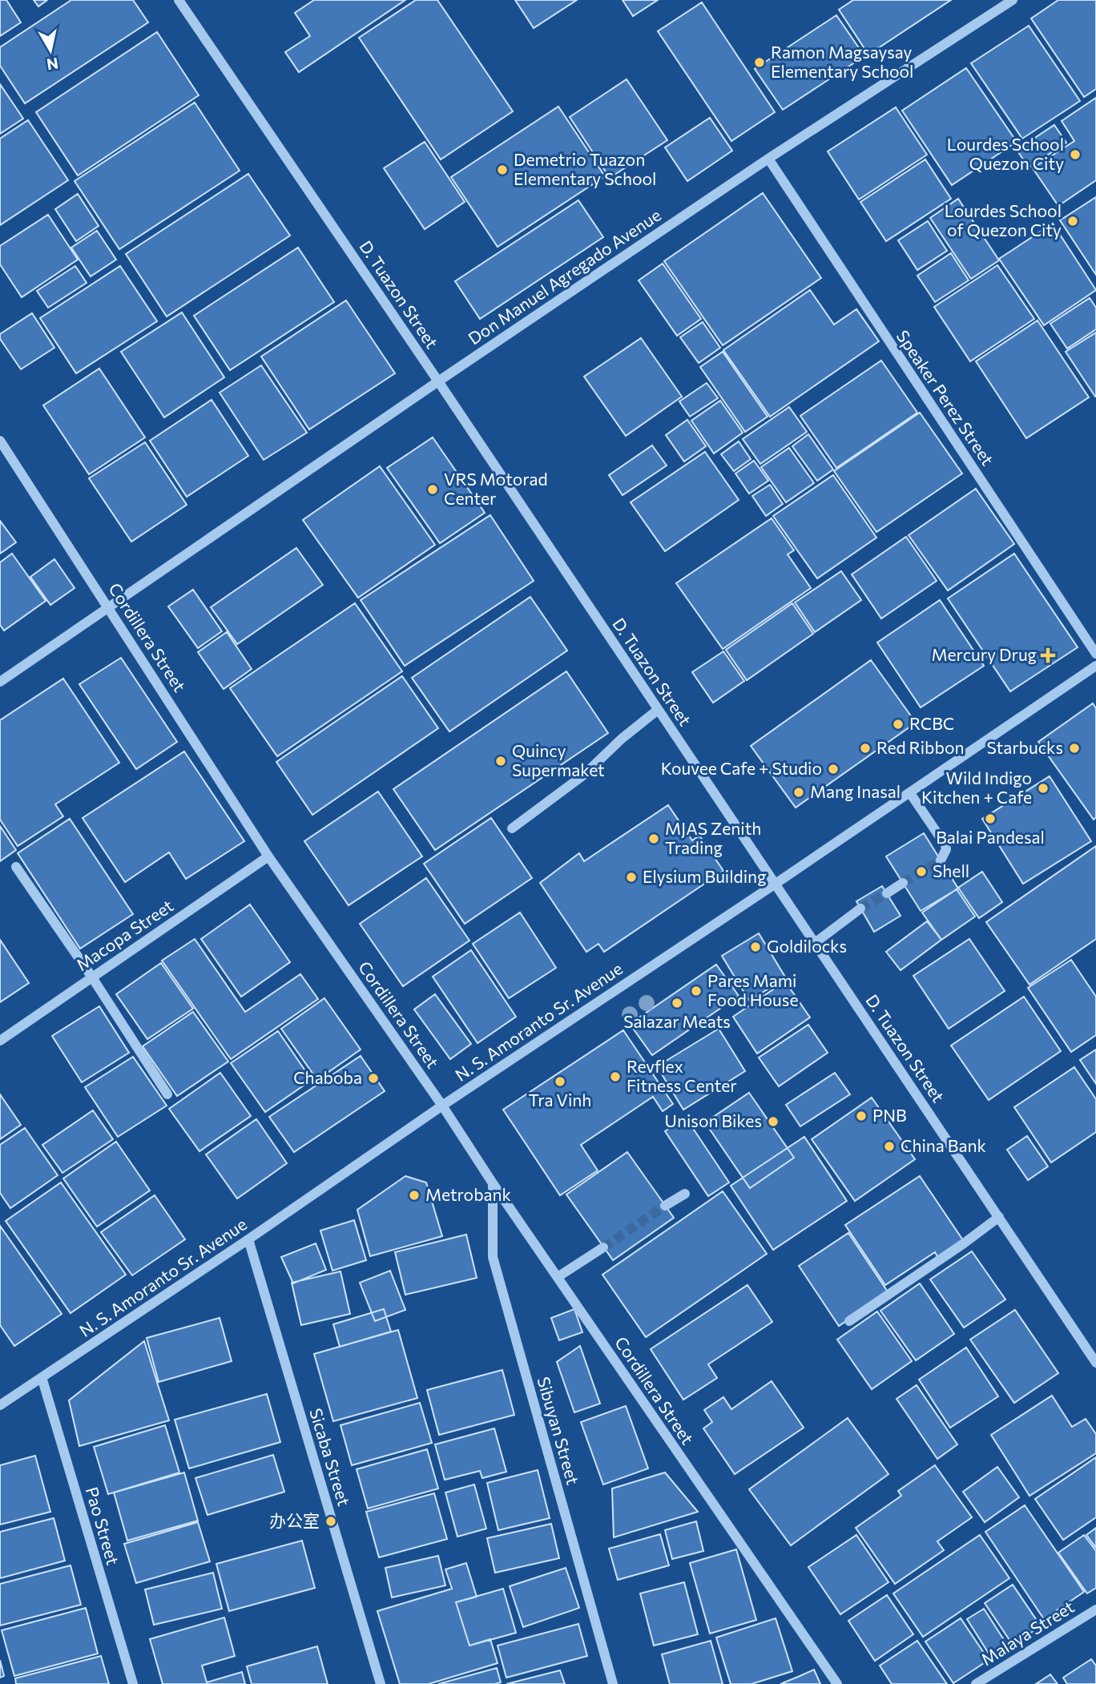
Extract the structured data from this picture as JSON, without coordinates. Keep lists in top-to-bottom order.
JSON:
{
  "streets": {
    "street": [
      "Don Manuel Agregado Avenue",
      "D. Tuazon Street",
      "Speaker Perez Street",
      "Cordillera Street",
      "Macopa Street",
      "N. S. Amoranto Sr. Avenue",
      "Sibuyan Street",
      "Sicaba Street",
      "Pao Street",
      "Malaya Street"
    ]
  },
  "crossings": [
    ["Don Manuel Agregado Avenue", "D. Tuazon Street"],
    ["Don Manuel Agregado Avenue", "Speaker Perez Street"],
    ["Don Manuel Agregado Avenue", "Cordillera Street"],
    ["D. Tuazon Street", "N. S. Amoranto Sr. Avenue"],
    ["Cordillera Street", "Macopa Street"],
    ["Cordillera Street", "N. S. Amoranto Sr. Avenue"],
    ["Cordillera Street", "Sibuyan Street"],
    ["N. S. Amoranto Sr. Avenue", "Sicaba Street"],
    ["N. S. Amoranto Sr. Avenue", "Pao Street"]
  ],
  "places": {
    "other": [
      "Ramon Magsaysay Elementary School",
      "Lourdes School Quezon City",
      "Demetrio Tuazon Elementary School",
      "Lourdes School of Quezon City",
      "VRS Motorad Center",
      "RCBC",
      "Red Ribbon",
      "Starbucks",
      "Quincy Supermaket",
      "Kouvee Cafe + Studio",
      "Wild Indigo Kitchen + Cafe",
      "Mang Inasal",
      "Balai Pandesal",
      "MJAS Zenith Trading",
      "Shell",
      "Elysium Building",
      "Goldilocks",
      "Pares Mami Food House",
      "Salazar Meats",
      "Revflex Fitness Center",
      "Chaboba",
      "Tra Vinh",
      "PNB",
      "Unison Bikes",
      "China Bank",
      "Metrobank",
      "办公室"
    ],
    "health": ["Mercury Drug"]
  },
  "north": "bottom"
}
